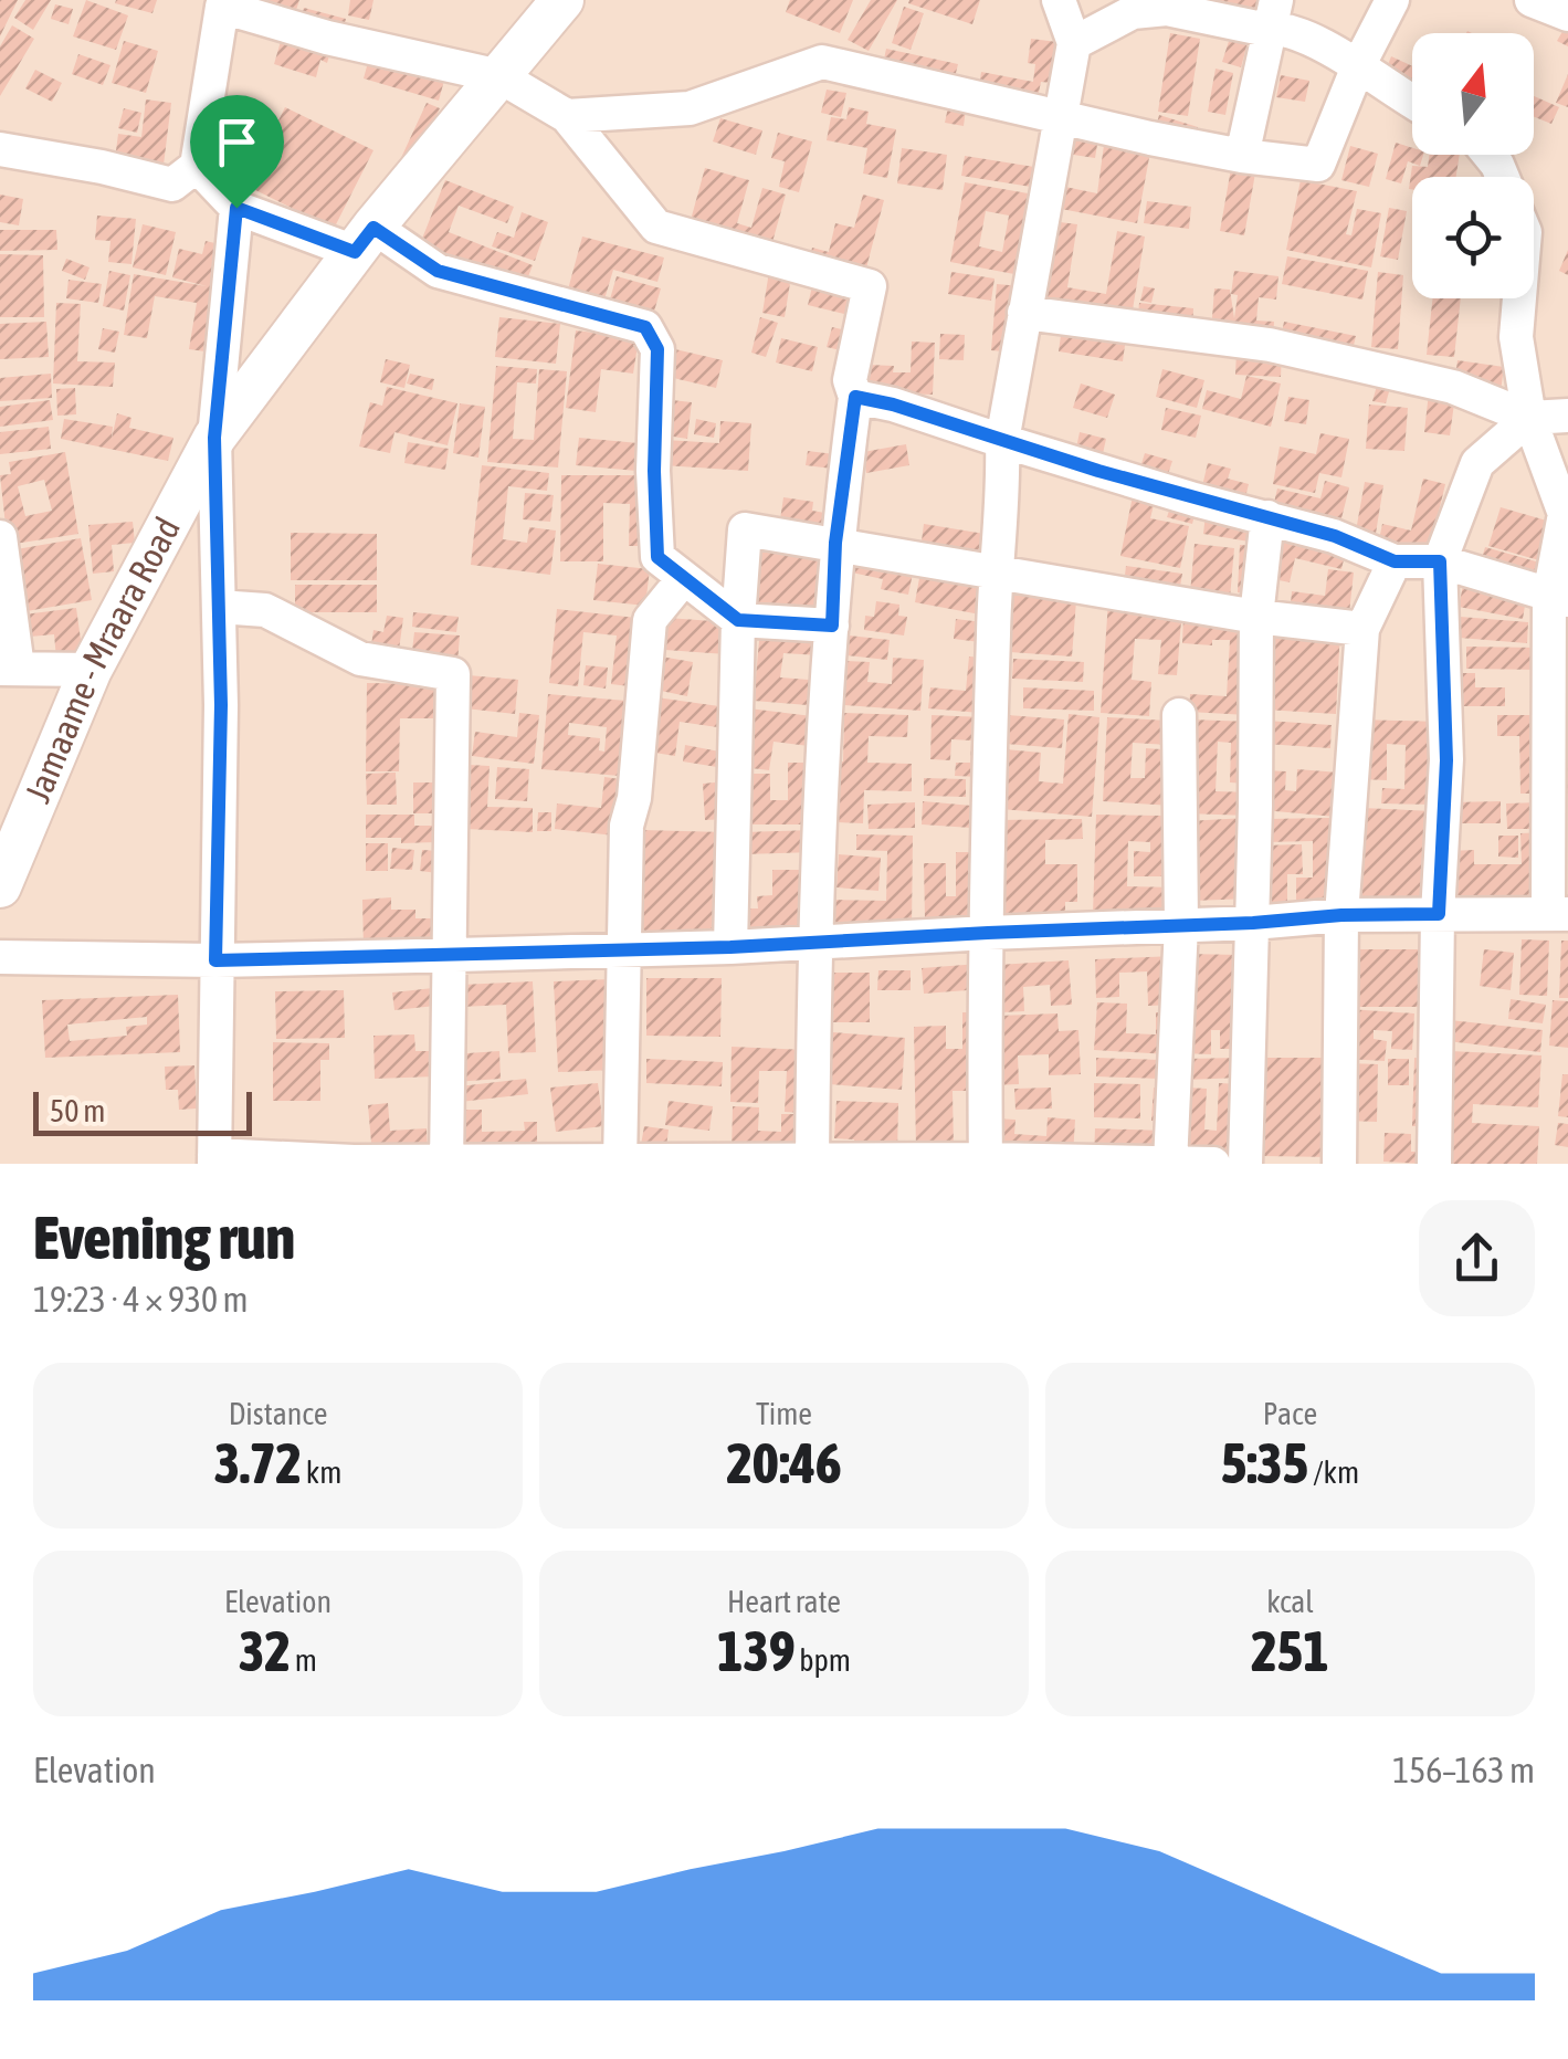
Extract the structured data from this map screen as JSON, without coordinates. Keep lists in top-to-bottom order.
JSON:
{
  "streets": {
    "street": ["Jamaame - Mraara Road"]
  },
  "scale_bar": "50 m",
  "north": "top",
  "page": {
    "scale": "50 m",
    "heading": ["Evening run", "19:23 · 4 × 930 m"],
    "stats": [
      ["Distance", "3.72 km"],
      ["Time", "20:46"],
      ["Pace", "5:35 /km"],
      ["Elevation", "32 m"],
      ["Heart rate", "139 bpm"],
      ["kcal", "251"]
    ],
    "chart": ["Elevation", "156–163 m"]
  }
}
